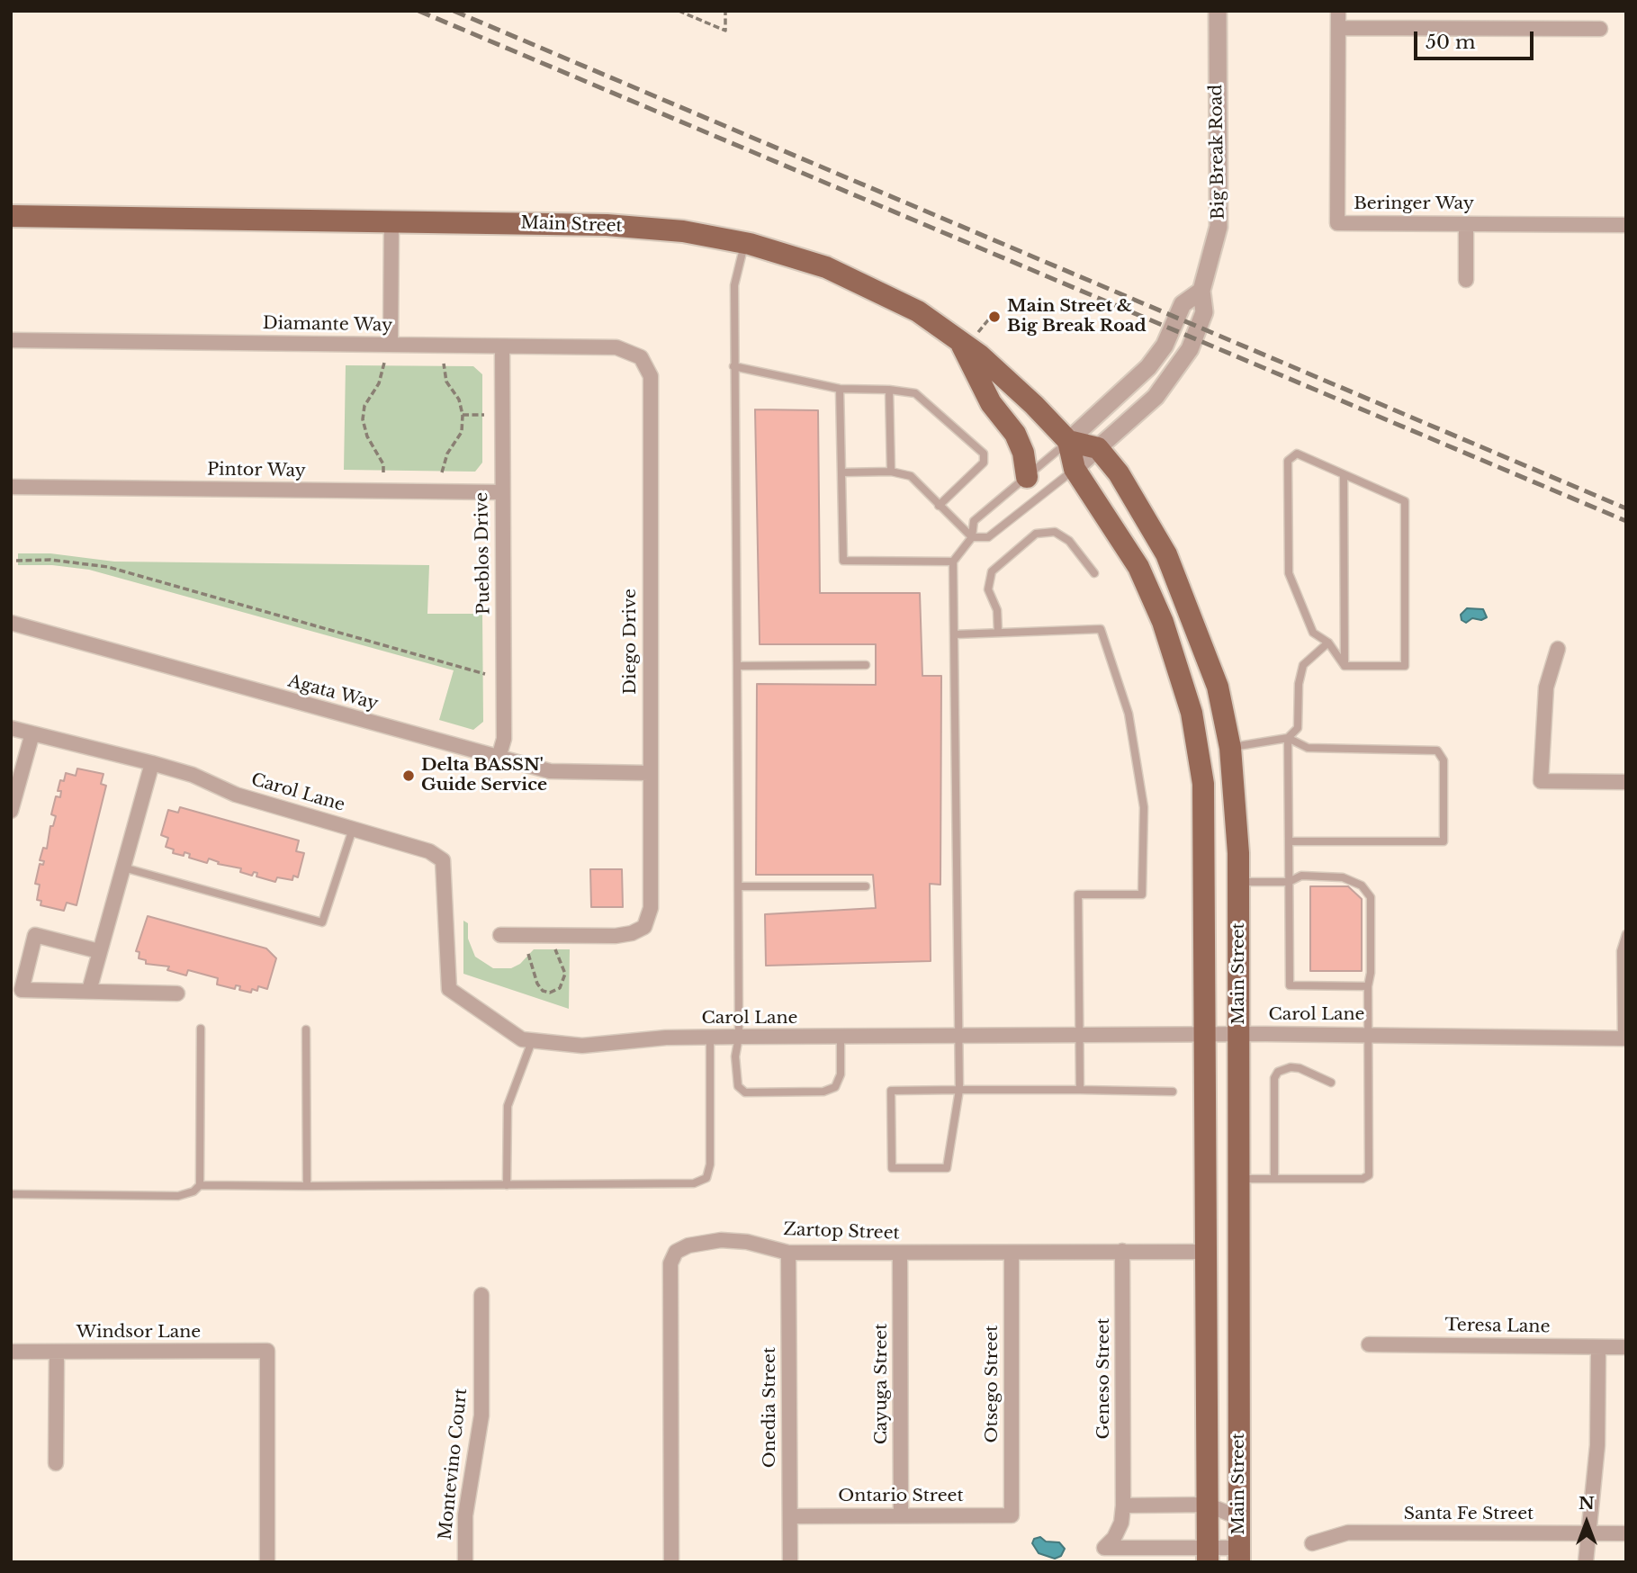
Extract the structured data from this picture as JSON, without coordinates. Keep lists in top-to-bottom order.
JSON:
{
  "streets": {
    "main road": ["Main Street"],
    "street": [
      "Big Break Road",
      "Beringer Way",
      "Diamante Way",
      "Pintor Way",
      "Pueblos Drive",
      "Diego Drive",
      "Agata Way",
      "Carol Lane",
      "Zartop Street",
      "Teresa Lane",
      "Windsor Lane",
      "Geneso Street",
      "Cayuga Street",
      "Otsego Street",
      "Onedia Street",
      "Montevino Court",
      "Ontario Street",
      "Santa Fe Street"
    ]
  },
  "crossings": [
    ["Big Break Road", "Main Street"],
    ["Main Street", "Carol Lane"],
    ["Main Street", "Zartop Street"],
    ["Diamante Way", "Pueblos Drive"],
    ["Diamante Way", "Diego Drive"],
    ["Pintor Way", "Pueblos Drive"],
    ["Pueblos Drive", "Agata Way"],
    ["Diego Drive", "Agata Way"],
    ["Zartop Street", "Geneso Street"],
    ["Zartop Street", "Cayuga Street"],
    ["Zartop Street", "Otsego Street"],
    ["Zartop Street", "Onedia Street"],
    ["Cayuga Street", "Ontario Street"],
    ["Otsego Street", "Ontario Street"],
    ["Onedia Street", "Ontario Street"]
  ],
  "places": ["Main Street & Big Break Road", "Delta BASSN' Guide Service"],
  "scale_bar": "50 m",
  "north": "top"
}
